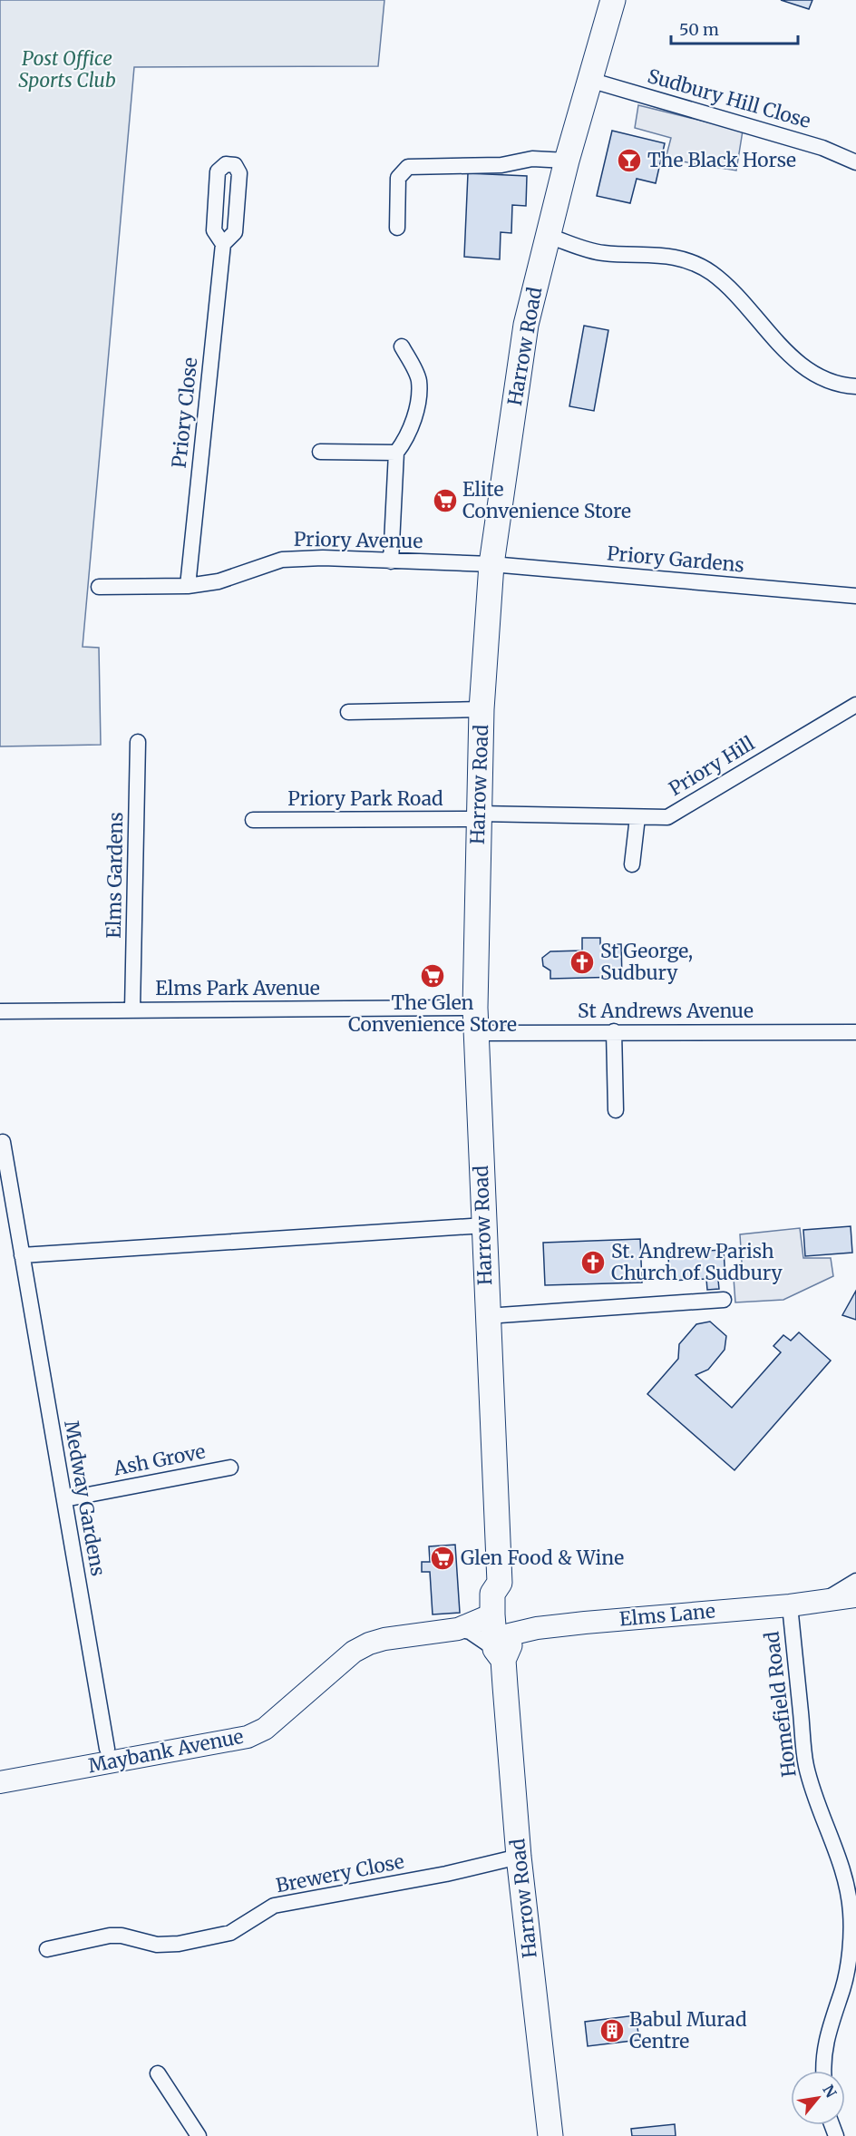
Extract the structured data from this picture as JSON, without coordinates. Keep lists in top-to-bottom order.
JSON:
{
  "streets": {
    "main road": ["Harrow Road"],
    "street": [
      "Sudbury Hill Close",
      "Priory Close",
      "Priory Avenue",
      "Priory Gardens",
      "Priory Hill",
      "Priory Park Road",
      "Elms Gardens",
      "Elms Park Avenue",
      "St Andrews Avenue",
      "Ash Grove",
      "Medway Gardens",
      "Elms Lane",
      "Homefield Road",
      "Maybank Avenue",
      "Brewery Close"
    ]
  },
  "crossings": [
    ["Sudbury Hill Close", "Harrow Road"],
    ["Harrow Road", "Priory Avenue"],
    ["Harrow Road", "Priory Gardens"],
    ["Harrow Road", "Priory Hill"],
    ["Harrow Road", "Priory Park Road"],
    ["Harrow Road", "Elms Park Avenue"],
    ["Harrow Road", "St Andrews Avenue"],
    ["Harrow Road", "Elms Lane"],
    ["Harrow Road", "Maybank Avenue"],
    ["Harrow Road", "Brewery Close"],
    ["Priory Close", "Priory Avenue"],
    ["Priory Avenue", "Priory Gardens"],
    ["Priory Hill", "Priory Park Road"],
    ["Elms Gardens", "Elms Park Avenue"],
    ["Ash Grove", "Medway Gardens"],
    ["Elms Lane", "Homefield Road"]
  ],
  "parks": ["Post Office Sports Club"],
  "places": {
    "bar": ["The Black Horse"],
    "supermarket": ["Elite Convenience Store", "The Glen Convenience Store", "Glen Food & Wine"],
    "church": ["St George, Sudbury", "St. Andrew Parish Church of Sudbury"],
    "building": ["Babul Murad Centre"]
  },
  "scale_bar": "50 m",
  "north": "top right"
}
